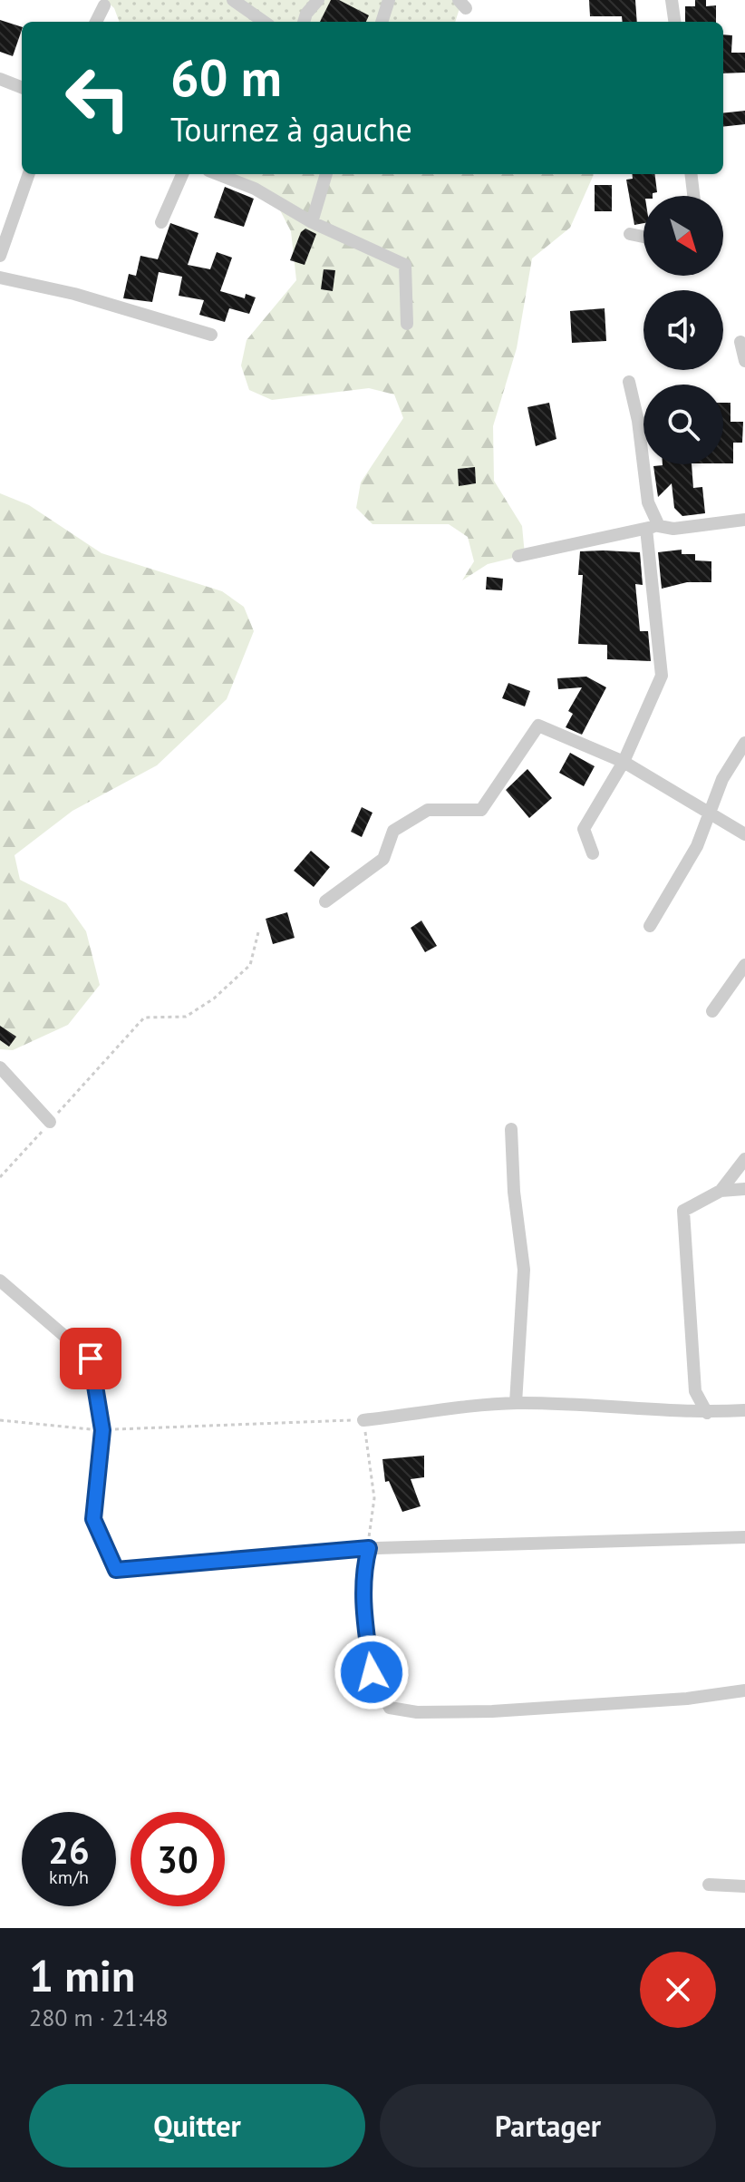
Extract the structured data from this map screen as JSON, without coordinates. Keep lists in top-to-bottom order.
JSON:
{
  "north": "bottom right",
  "page": {
    "turn": ["60 m", "Tournez à gauche"],
    "speed": "26 km/h",
    "limit": "30",
    "heading": ["1 min", "280 m · 21:48"],
    "buttons": ["Quitter", "Partager"]
  }
}
